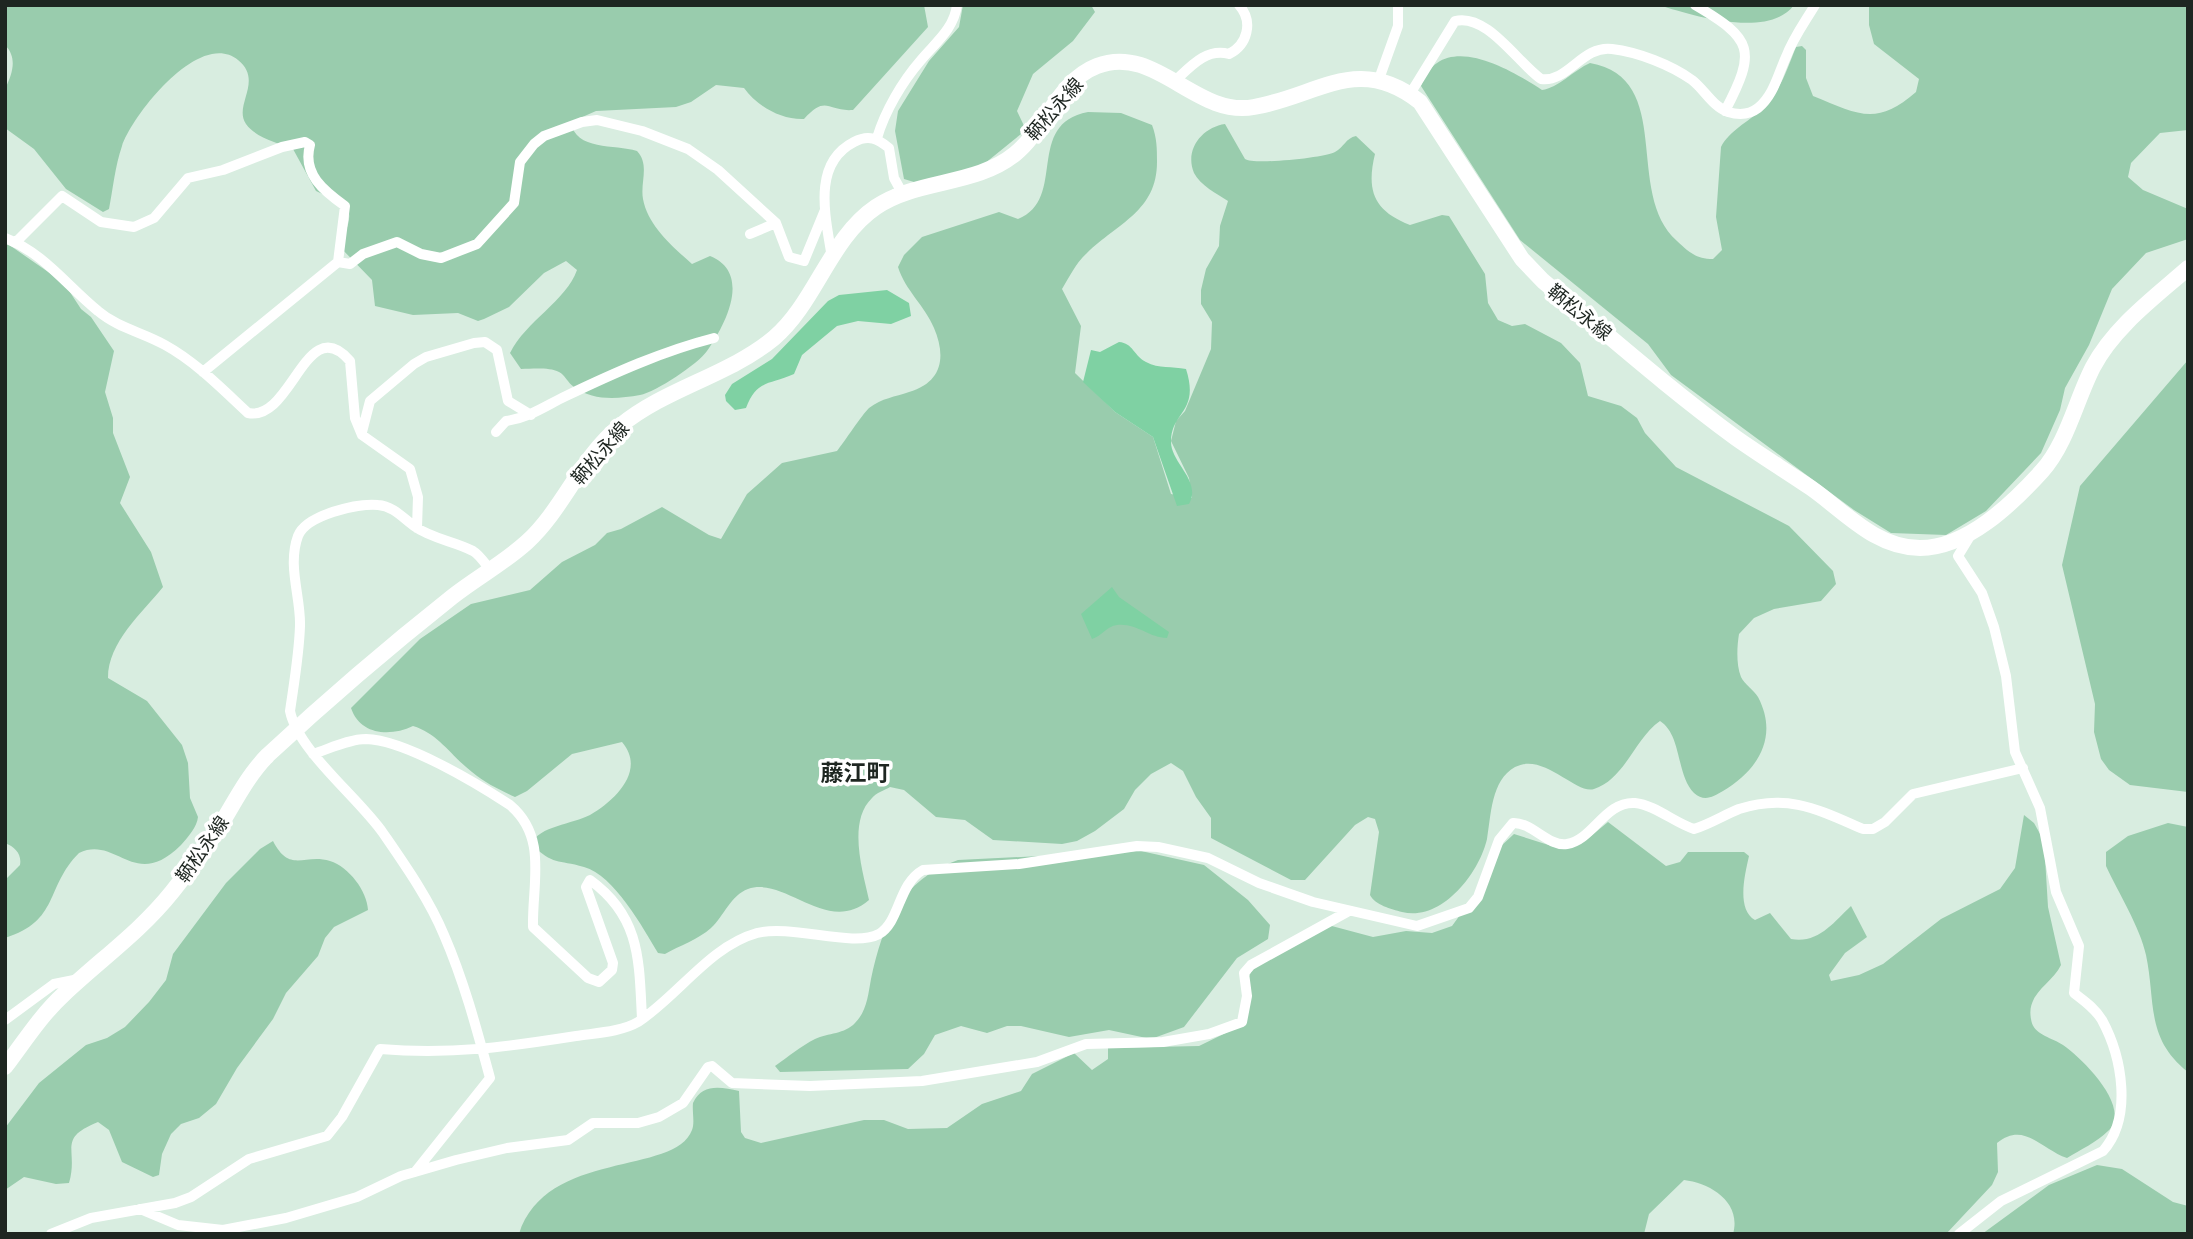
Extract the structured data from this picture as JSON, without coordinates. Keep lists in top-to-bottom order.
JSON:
{
  "streets": {
    "main road": ["鞆松永線"]
  },
  "districts": ["藤江町"]
}
